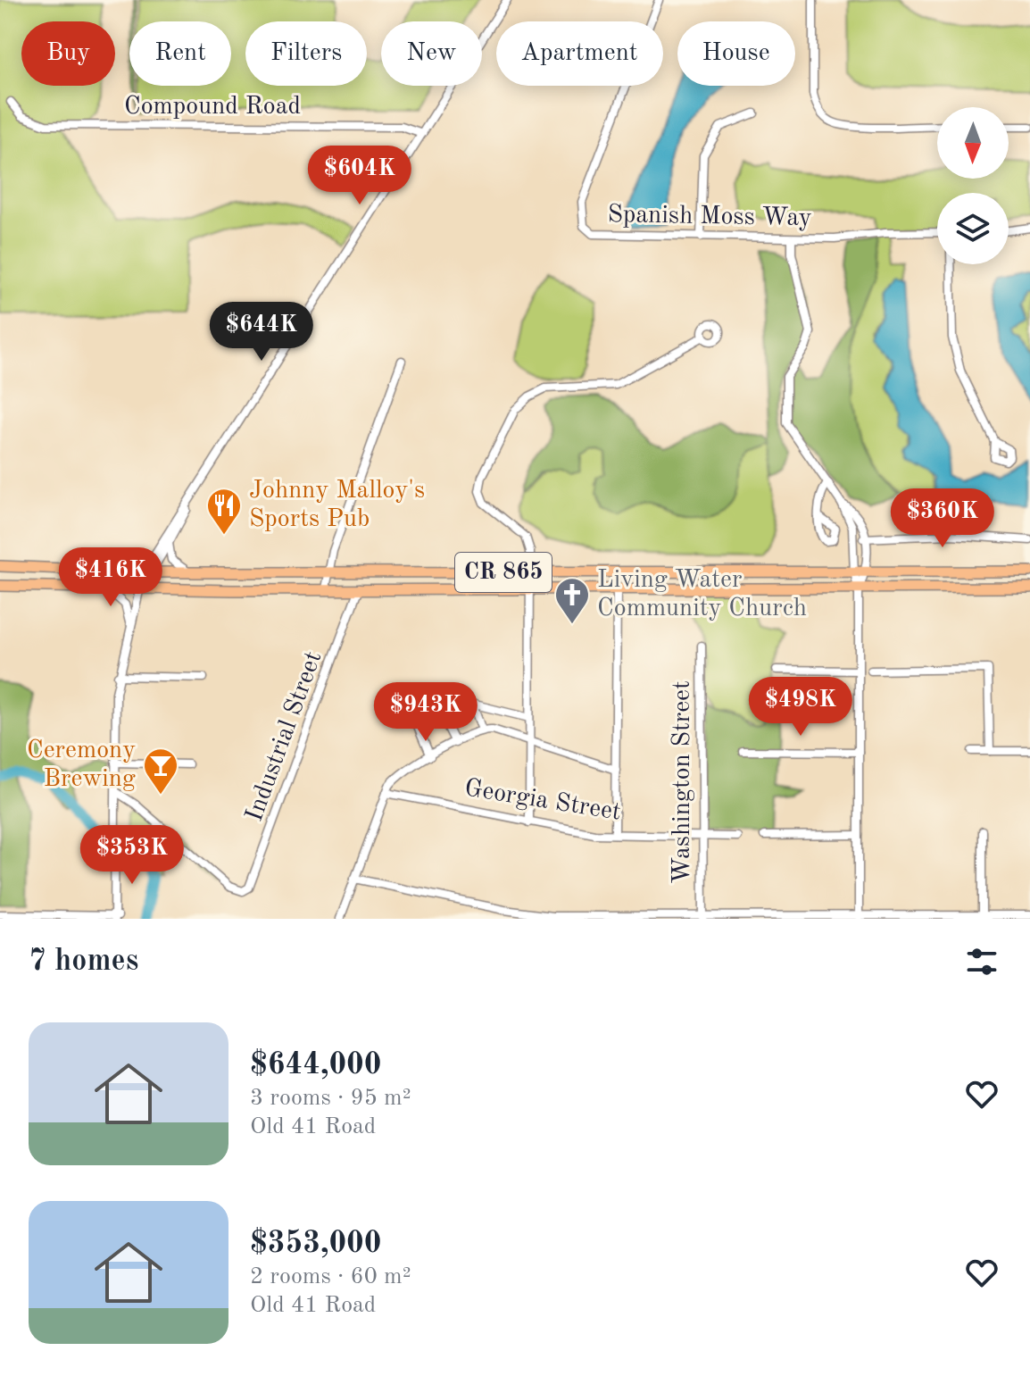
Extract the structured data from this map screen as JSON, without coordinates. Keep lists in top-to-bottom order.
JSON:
{
  "streets": {
    "main road": ["CR 865"],
    "street": [
      "Compound Road",
      "Spanish Moss Way",
      "Industrial Street",
      "Washington Street",
      "Georgia Street"
    ]
  },
  "crossings": [
    ["CR 865", "Industrial Street"],
    ["Washington Street", "Georgia Street"]
  ],
  "places": {
    "restaurant": ["Johnny Malloy's Sports Pub"],
    "church": ["Living Water Community Church"],
    "bar": ["Ceremony Brewing"]
  },
  "north": "bottom",
  "page": {
    "chip": [
      "Buy",
      "Rent",
      "Filters",
      "New",
      "Apartment",
      "House"
    ],
    "price": [
      "$604K",
      "$644K",
      "$360K",
      "$416K",
      "$498K",
      "$943K",
      "$353K"
    ],
    "heading": "7 homes",
    "list": [
      {
        "name": "$644,000",
        "note": "3 rooms · 95 m² · Old 41 Road"
      },
      {
        "name": "$353,000",
        "note": "2 rooms · 60 m² · Old 41 Road"
      }
    ]
  }
}
